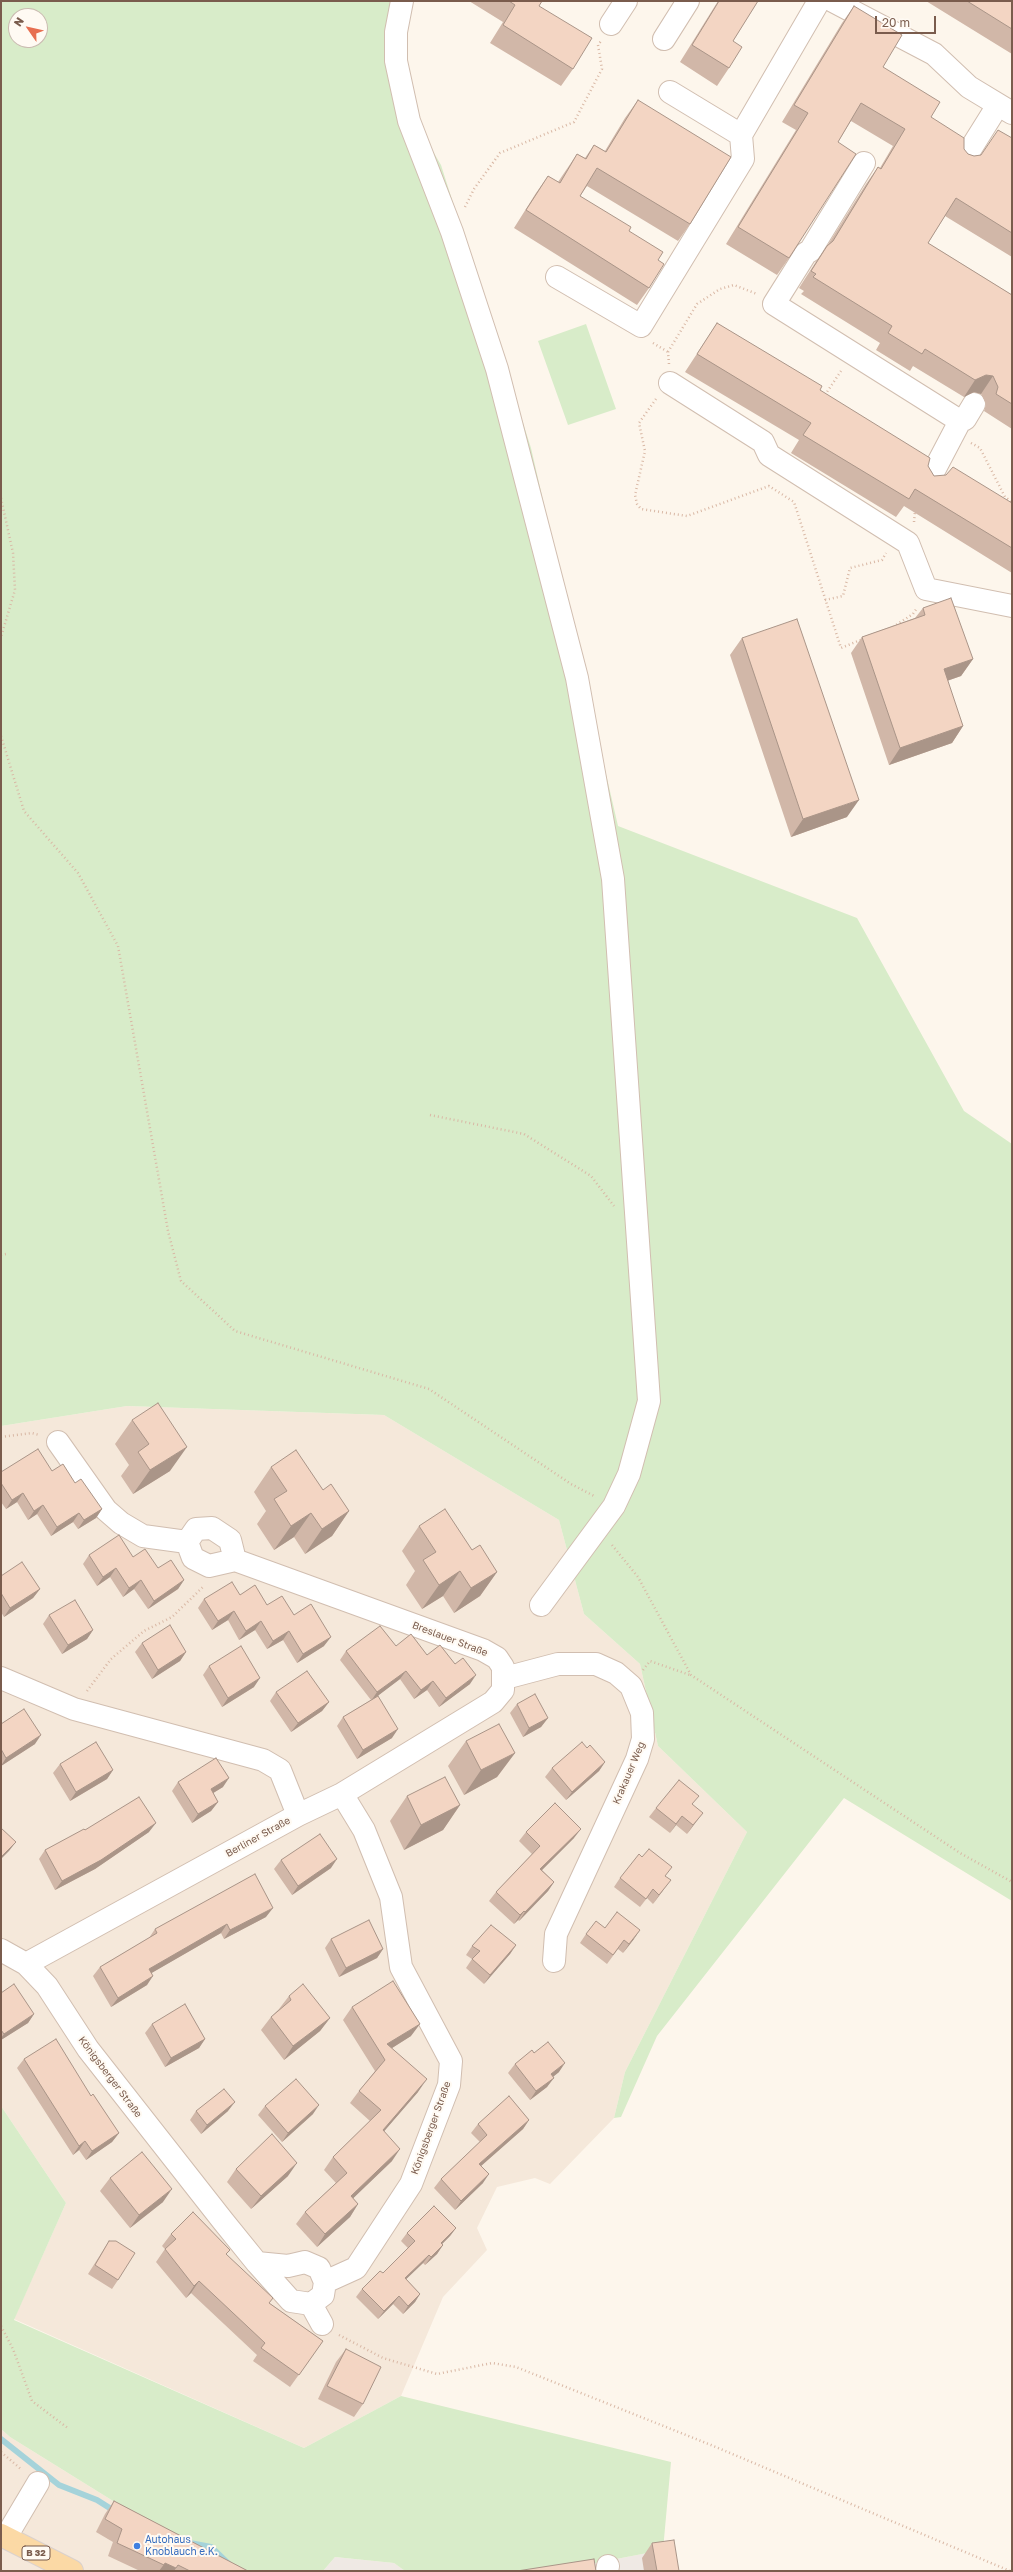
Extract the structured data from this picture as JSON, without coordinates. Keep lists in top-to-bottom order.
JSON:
{
  "streets": {
    "main road": ["B 32"],
    "street": [
      "Breslauer Straße",
      "Krakauer Weg",
      "Berliner Straße",
      "Königsberger Straße"
    ]
  },
  "crossings": [
    ["Breslauer Straße", "Krakauer Weg"],
    ["Berliner Straße", "Königsberger Straße"]
  ],
  "places": ["Autohaus Knoblauch e.K."],
  "scale_bar": "20 m",
  "north": "top left"
}
